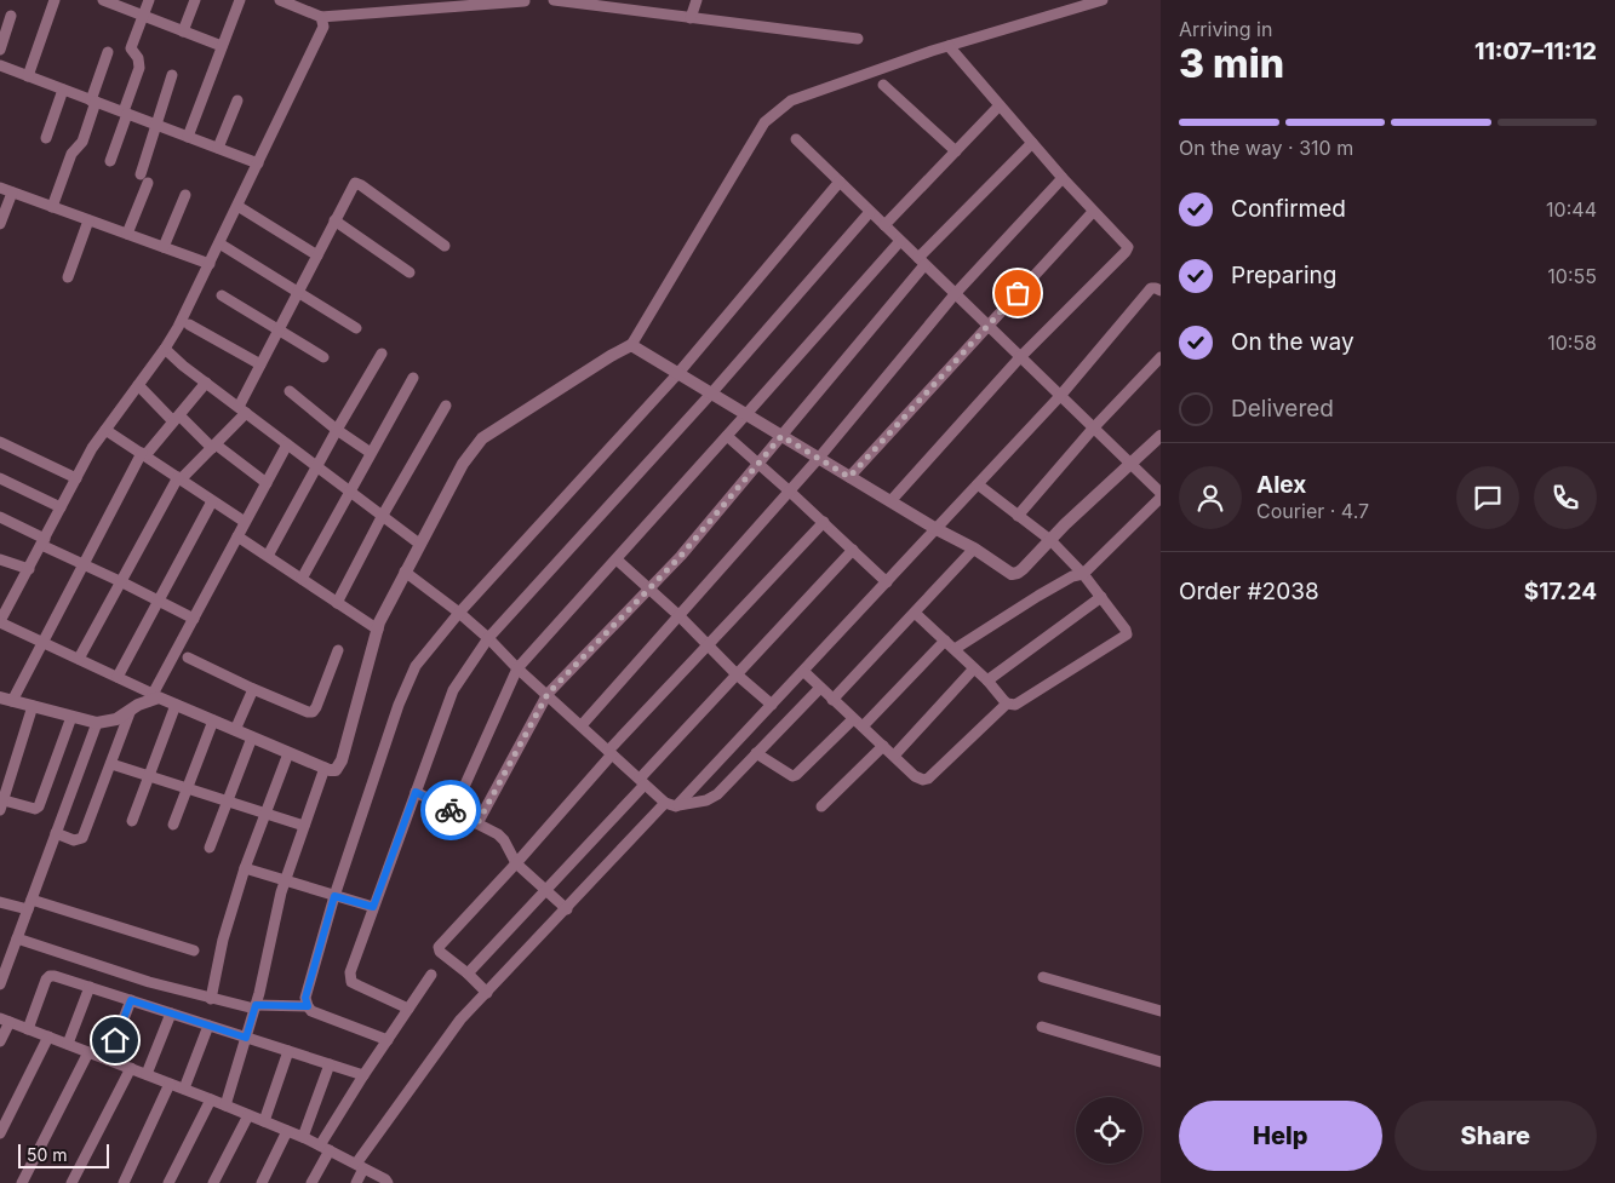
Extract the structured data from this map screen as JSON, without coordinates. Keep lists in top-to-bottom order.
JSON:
{
  "scale_bar": "50 m",
  "page": {
    "heading": ["3 min", "Arriving in", "11:07–11:12"],
    "panel": [
      "Alex",
      "Courier · 4.7",
      "Order #2038",
      "$17.24"
    ],
    "bar": "On the way · 310 m",
    "list": [
      ["Confirmed", "10:44"],
      ["Preparing", "10:55"],
      ["On the way", "10:58"],
      "Delivered"
    ],
    "buttons": ["Help", "Share"],
    "scale": "50 m"
  }
}
